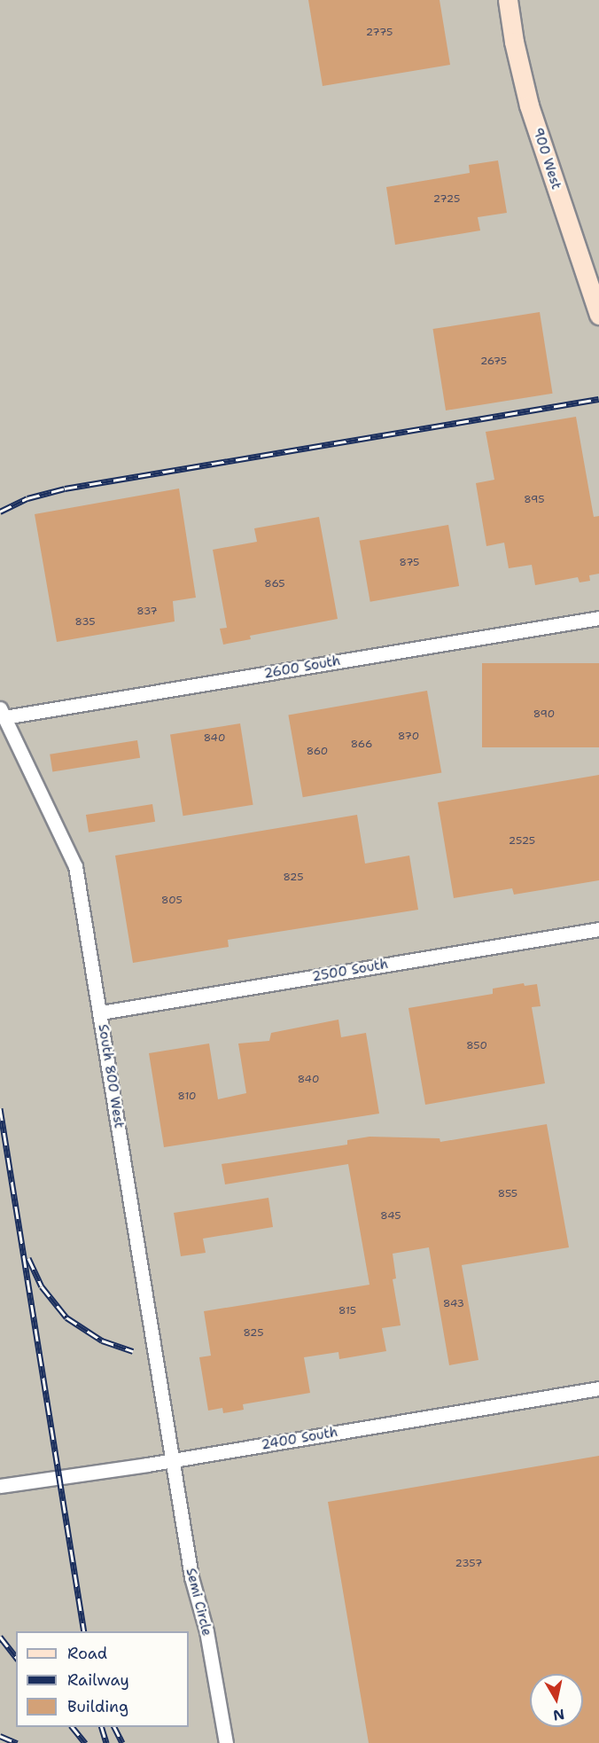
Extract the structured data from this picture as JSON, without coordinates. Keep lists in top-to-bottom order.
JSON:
{
  "streets": {
    "main road": ["900 West"],
    "street": [
      "2600 South",
      "2500 South",
      "South 800 West",
      "2400 South",
      "Semi Circle"
    ]
  },
  "crossings": [
    ["2600 South", "South 800 West"],
    ["2500 South", "South 800 West"],
    ["South 800 West", "2400 South"],
    ["South 800 West", "Semi Circle"],
    ["2400 South", "Semi Circle"]
  ],
  "house_numbers": [
    "2775",
    "2725",
    "2675",
    "895",
    "875",
    "865",
    "837",
    "835",
    "890",
    "870",
    "840",
    "866",
    "860",
    "2525",
    "825",
    "805",
    "850",
    "840",
    "810",
    "855",
    "845",
    "843",
    "815",
    "825",
    "2357"
  ],
  "legend": ["Road", "Railway", "Building"],
  "north": "bottom"
}
